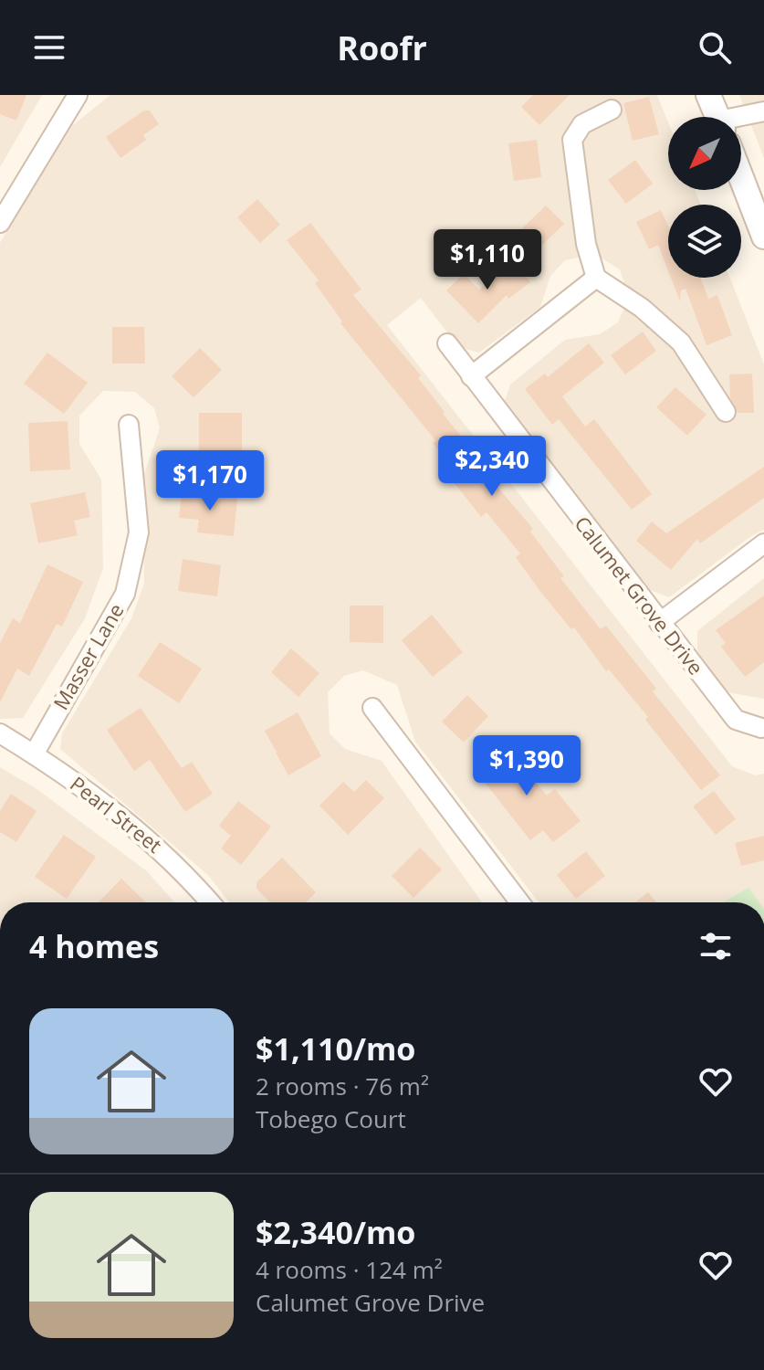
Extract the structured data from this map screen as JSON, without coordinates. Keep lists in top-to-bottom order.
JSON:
{
  "streets": {
    "street": ["Calumet Grove Drive", "Masser Lane", "Pearl Street"]
  },
  "crossings": [
    ["Masser Lane", "Pearl Street"]
  ],
  "north": "bottom left",
  "page": {
    "header": "Roofr",
    "price": [
      "$1,110",
      "$2,340",
      "$1,170",
      "$1,390"
    ],
    "heading": "4 homes",
    "list": [
      {
        "name": "$1,110/mo",
        "note": "2 rooms · 76 m² · Tobego Court"
      },
      {
        "name": "$2,340/mo",
        "note": "4 rooms · 124 m² · Calumet Grove Drive"
      }
    ]
  }
}
